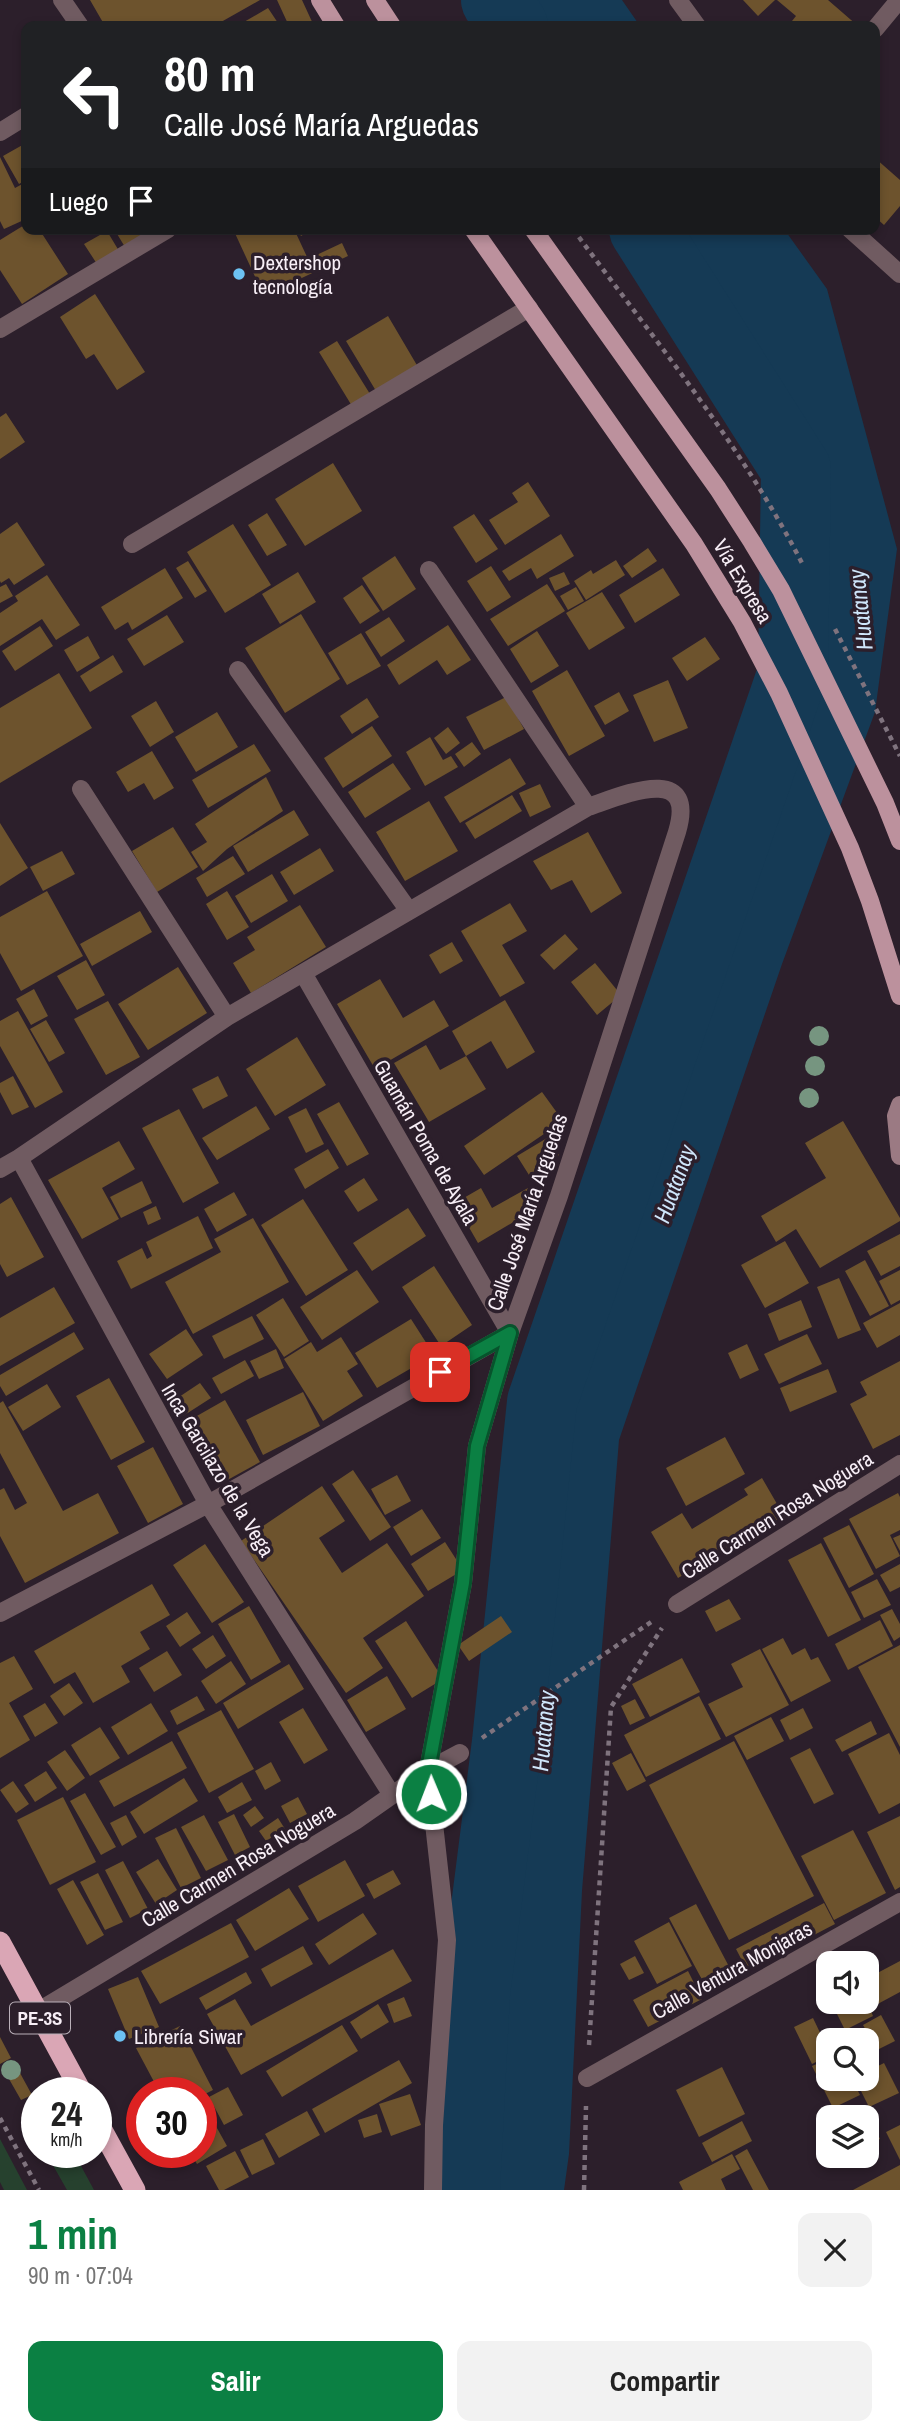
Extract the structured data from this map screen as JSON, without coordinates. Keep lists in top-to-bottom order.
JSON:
{
  "streets": {
    "highway": ["PE-3S"],
    "main road": ["Vía Expresa"],
    "street": [
      "Guamán Poma de Ayala",
      "Calle José María Arguedas",
      "Inca Garcilazo de la Vega",
      "Calle Carmen Rosa Noguera",
      "Calle Ventura Monjaras"
    ]
  },
  "crossings": [
    ["Guamán Poma de Ayala", "Calle José María Arguedas"],
    ["Calle José María Arguedas", "Inca Garcilazo de la Vega"],
    ["Inca Garcilazo de la Vega", "Calle Carmen Rosa Noguera"],
    ["Calle Carmen Rosa Noguera", "PE-3S"]
  ],
  "water": ["Huatanay"],
  "places": ["Dextershop tecnología", "Librería Siwar"],
  "page": {
    "turn": ["80 m", "Calle José María Arguedas"],
    "then": "Luego",
    "speed": "24 km/h",
    "limit": "30",
    "heading": ["1 min", "90 m · 07:04"],
    "buttons": ["Salir", "Compartir"]
  }
}
